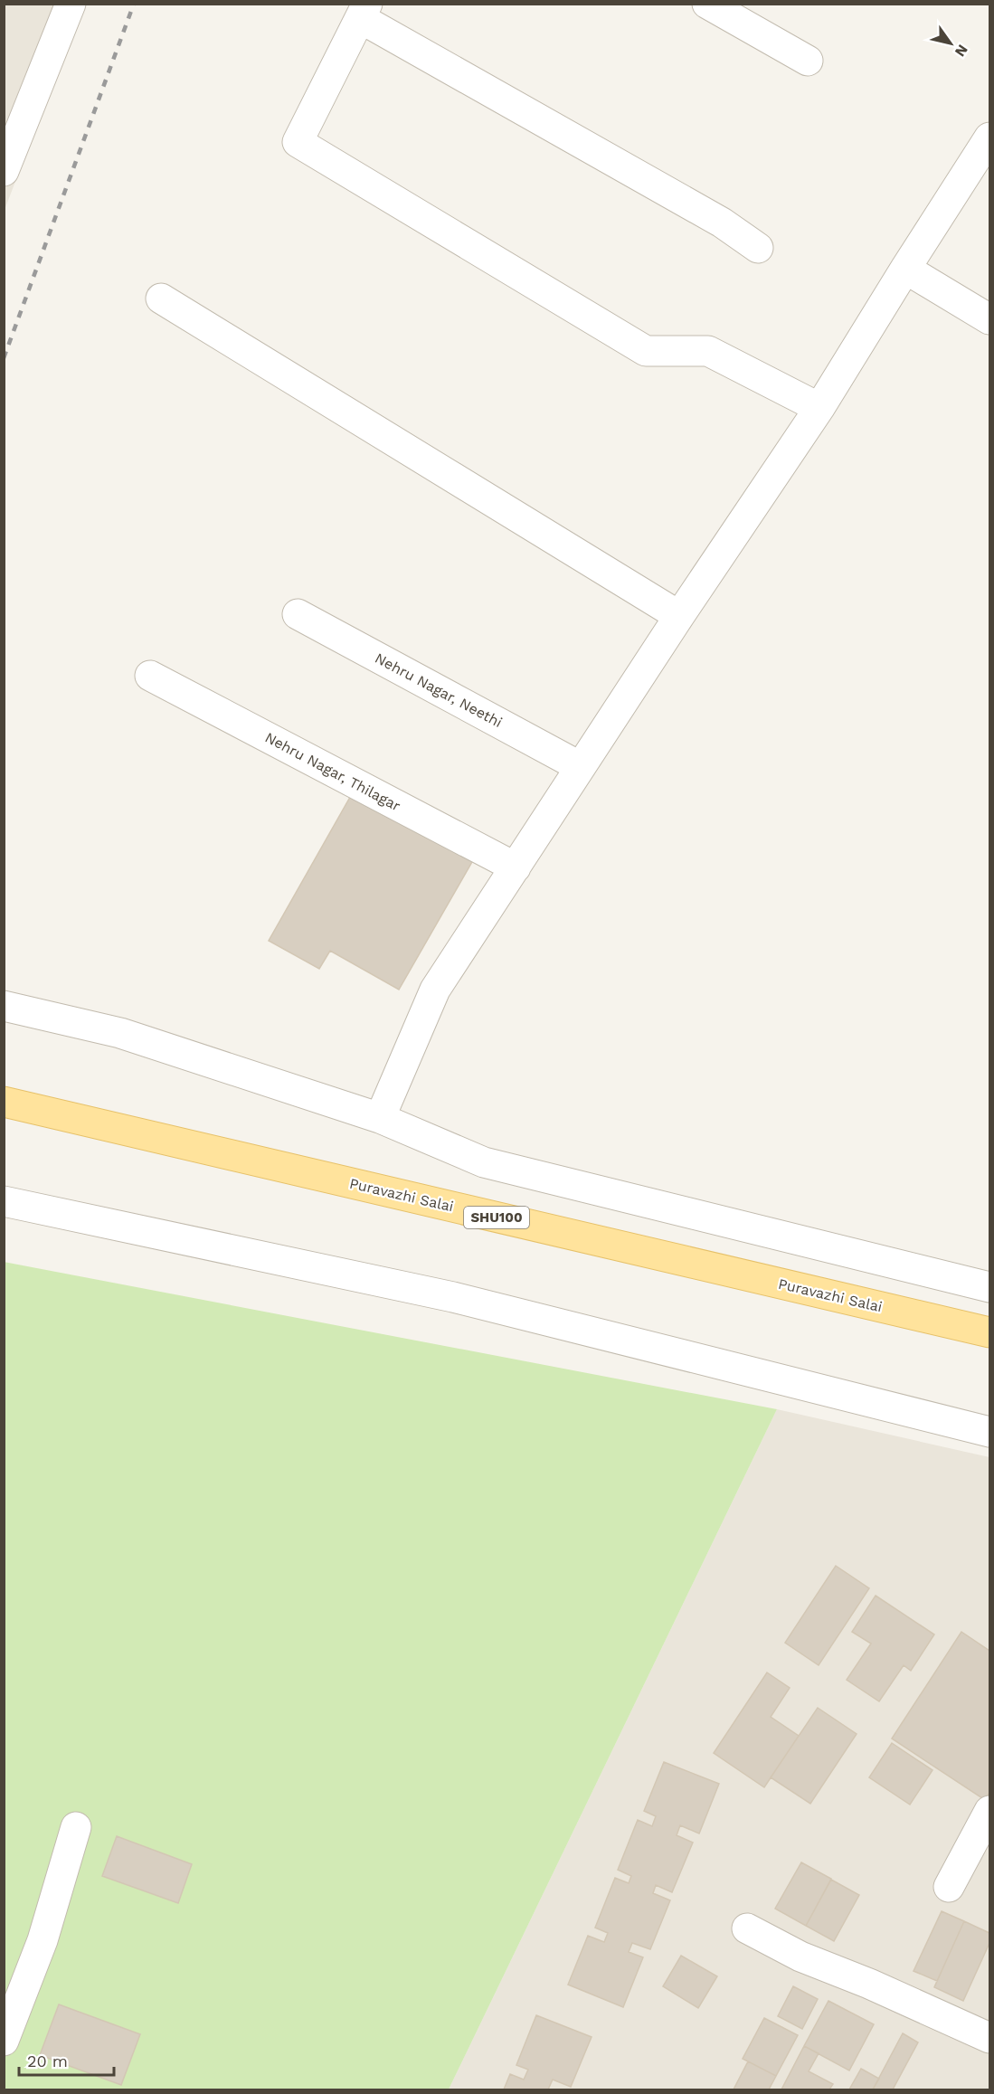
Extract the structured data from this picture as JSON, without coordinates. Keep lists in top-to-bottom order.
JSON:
{
  "streets": {
    "main road": ["Puravazhi Salai", "SHU100"],
    "street": ["Nehru Nagar, Neethi", "Nehru Nagar, Thilagar"]
  },
  "scale_bar": "20 m",
  "north": "bottom right"
}
